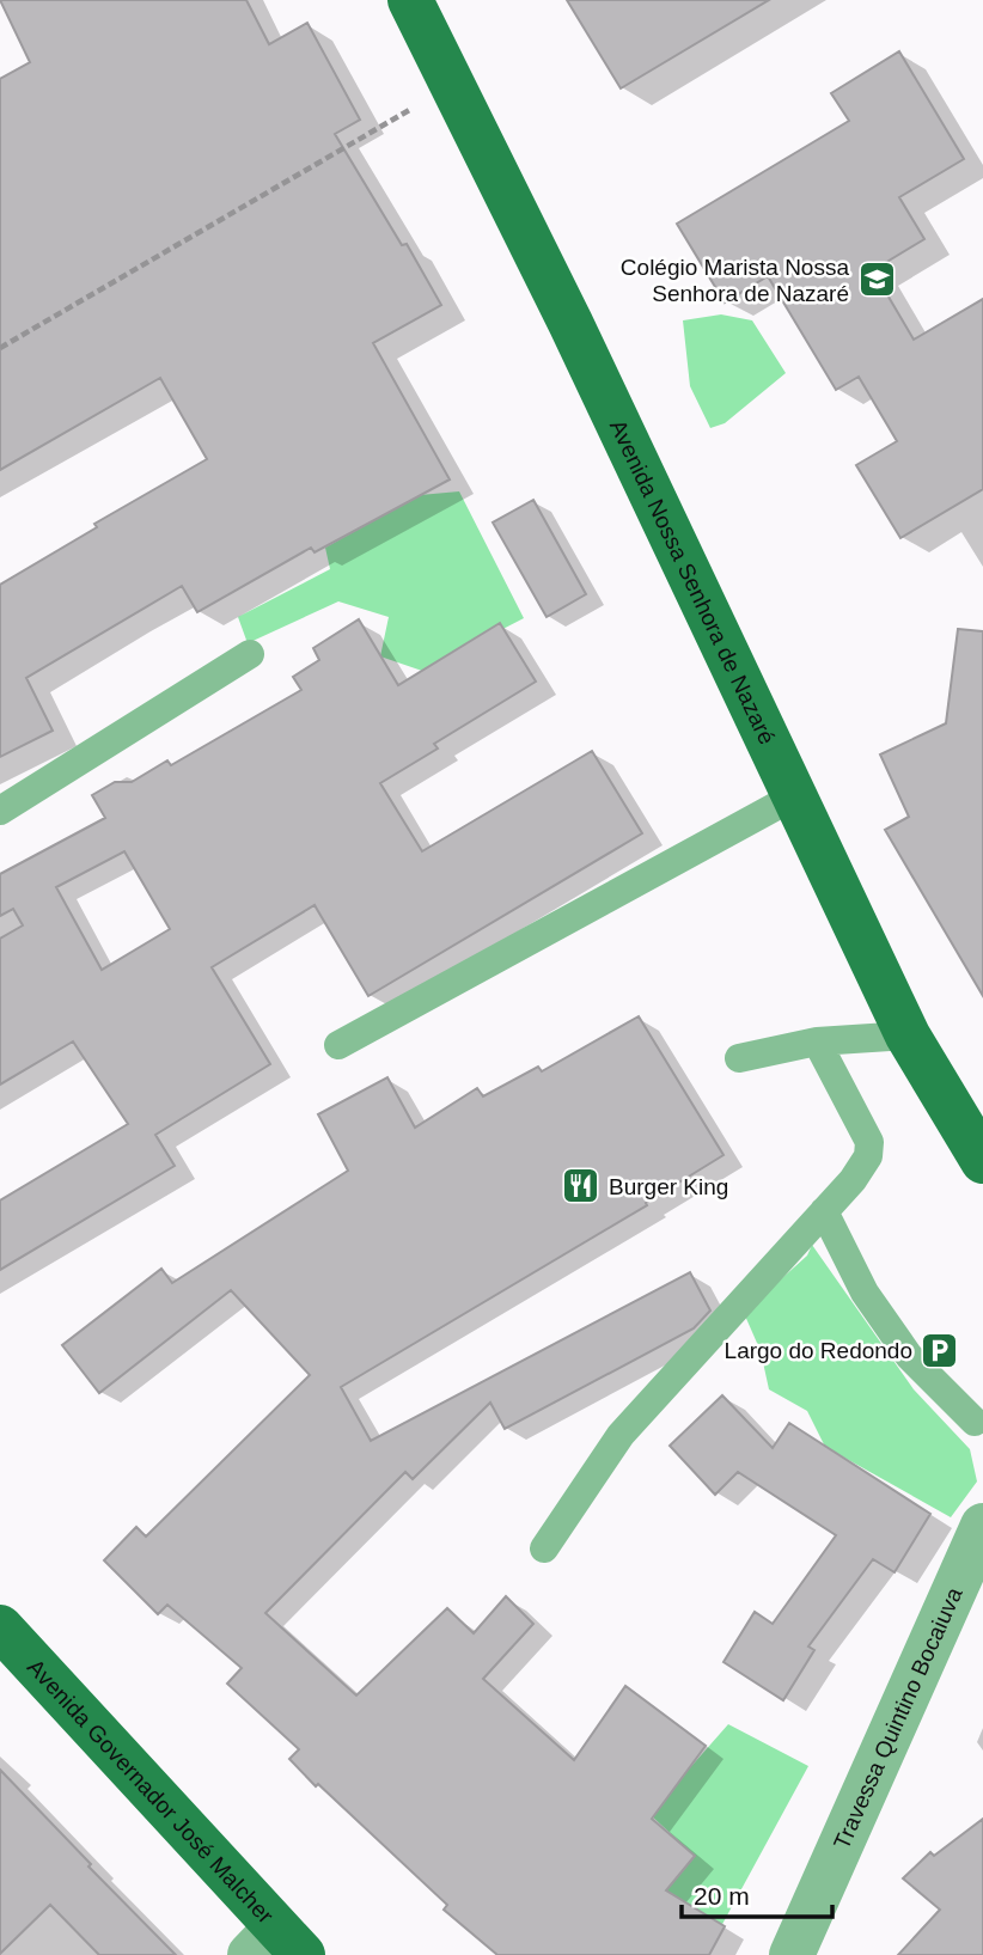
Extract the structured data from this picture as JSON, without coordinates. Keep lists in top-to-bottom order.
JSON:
{
  "streets": {
    "main road": ["Avenida Nossa Senhora de Nazaré", "Avenida Governador José Malcher"],
    "street": ["Travessa Quintino Bocaiuva"]
  },
  "places": {
    "school or university": ["Colégio Marista Nossa Senhora de Nazaré"],
    "restaurant": ["Burger King"],
    "parking": ["Largo do Redondo"]
  },
  "scale_bar": "20 m"
}
